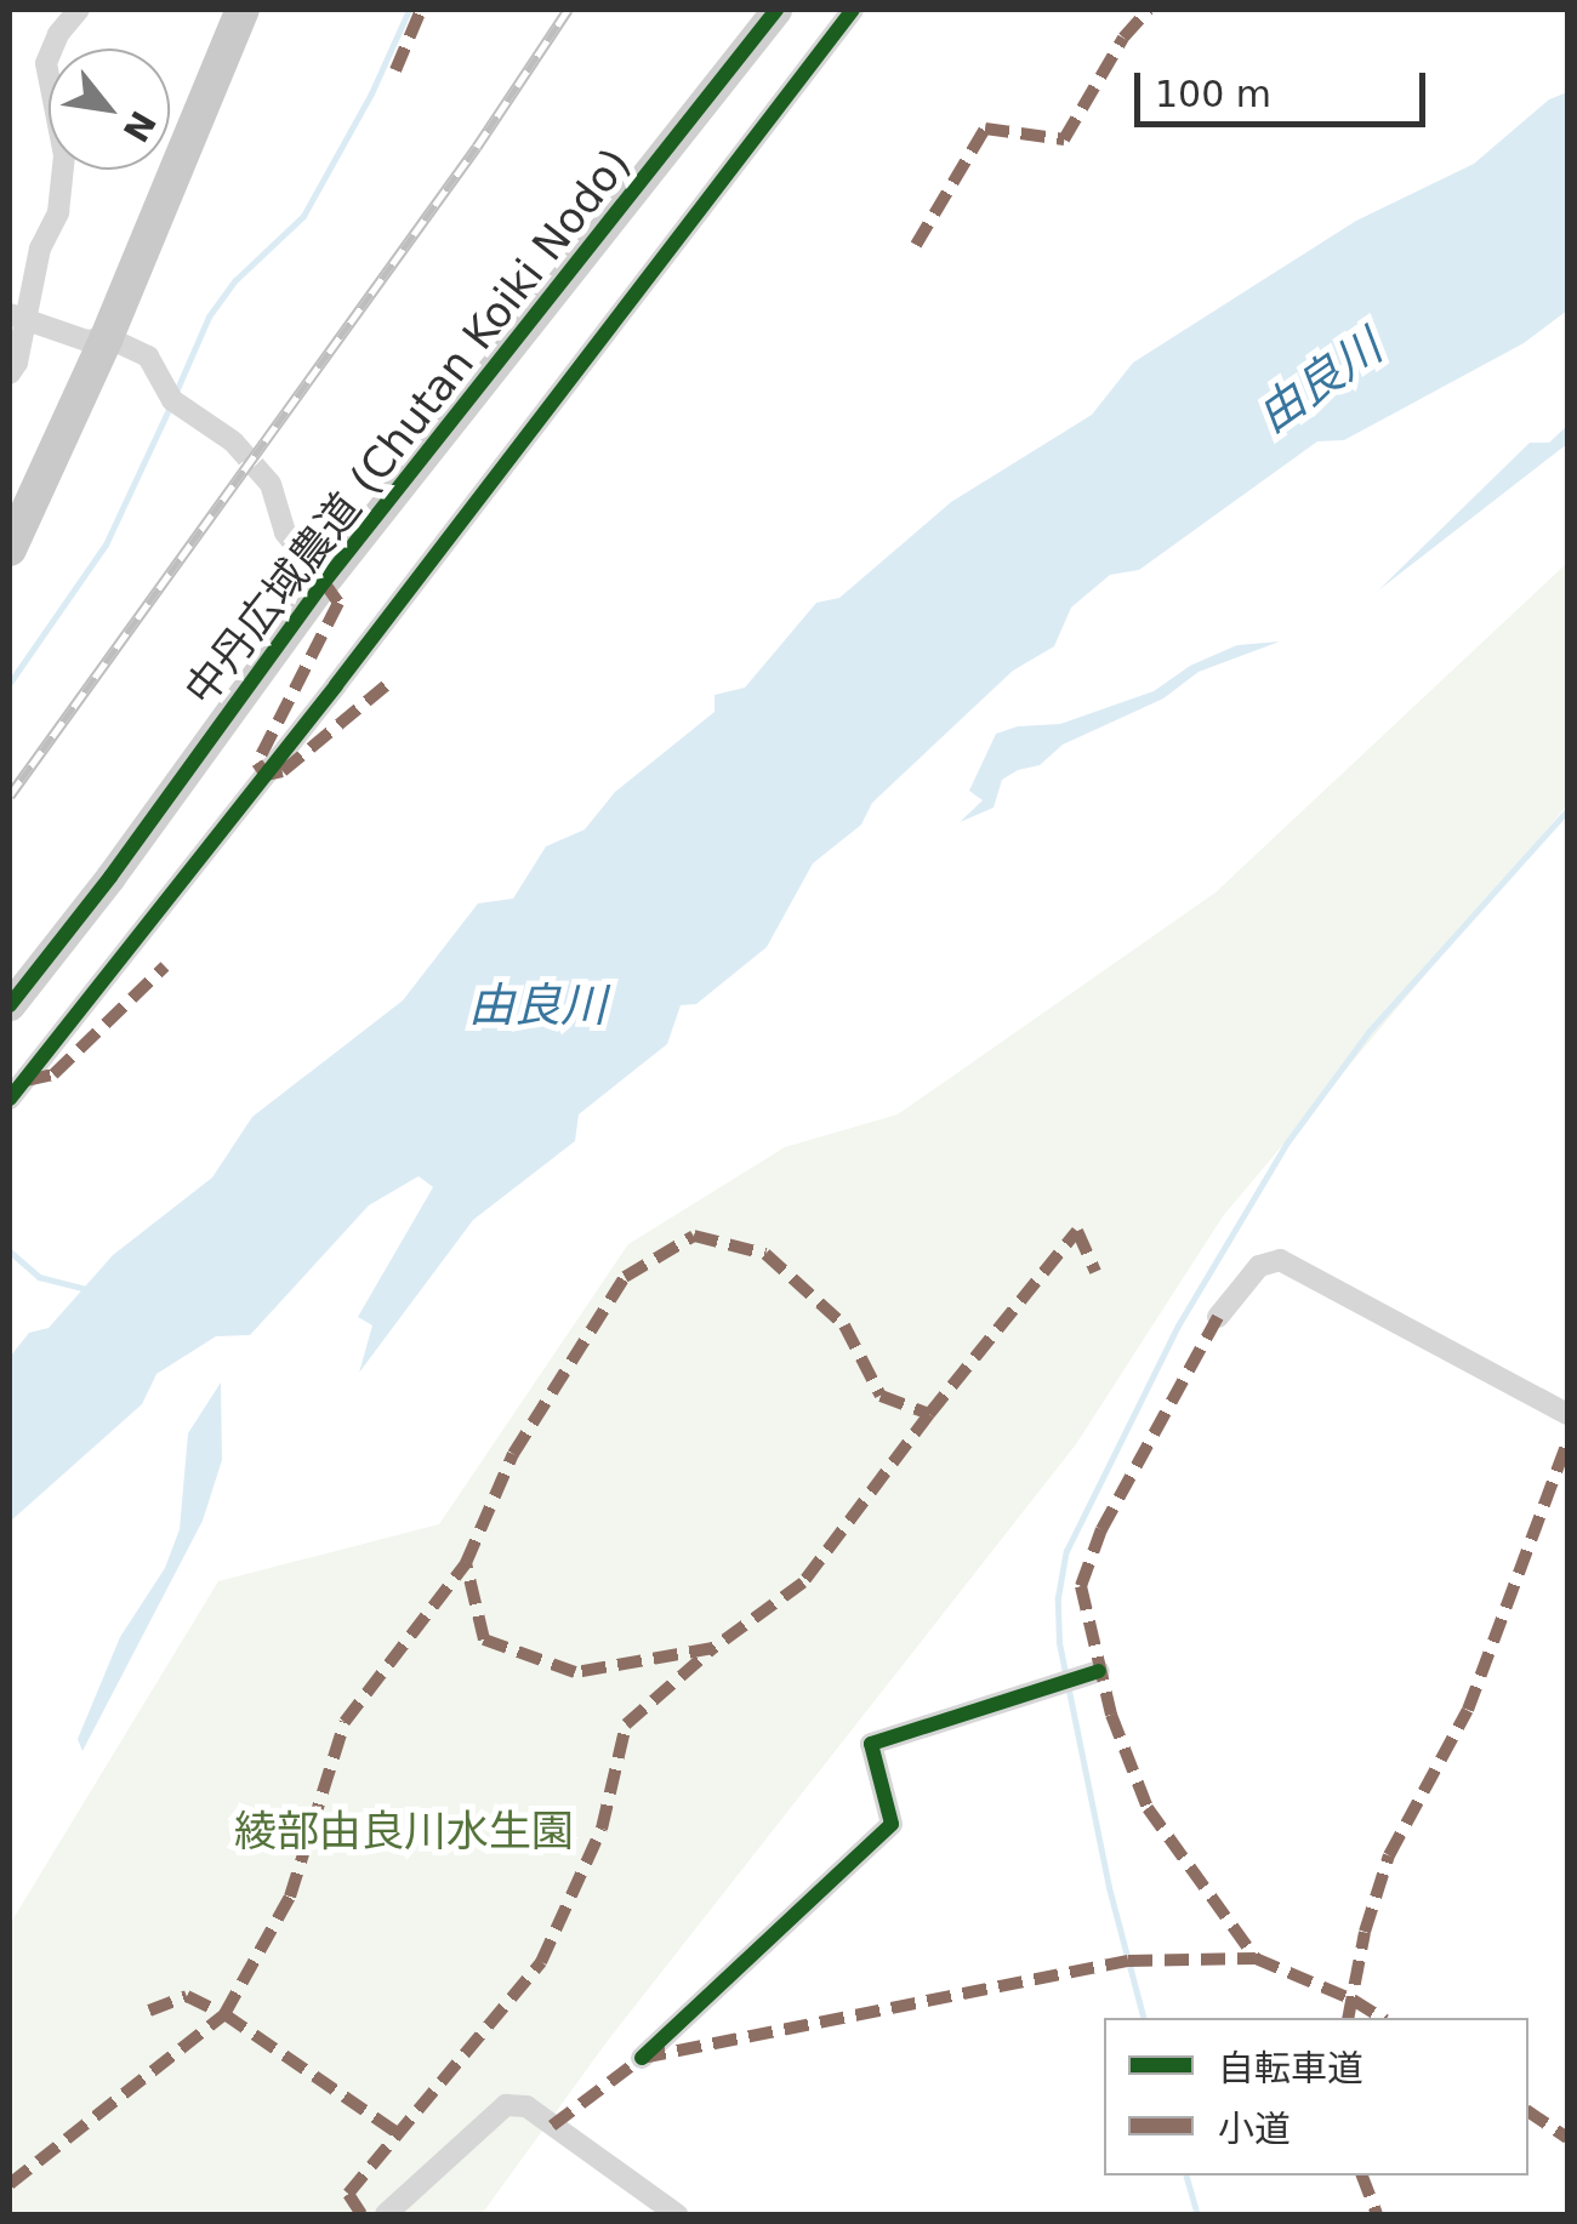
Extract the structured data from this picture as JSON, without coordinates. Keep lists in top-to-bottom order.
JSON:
{
  "streets": {
    "street": ["中丹広域農道 (Chutan Koiki Nodo)"]
  },
  "water": ["由良川"],
  "parks": ["綾部由良川水生園"],
  "legend": ["自転車道", "小道"],
  "scale_bar": "100 m",
  "north": "bottom right"
}
